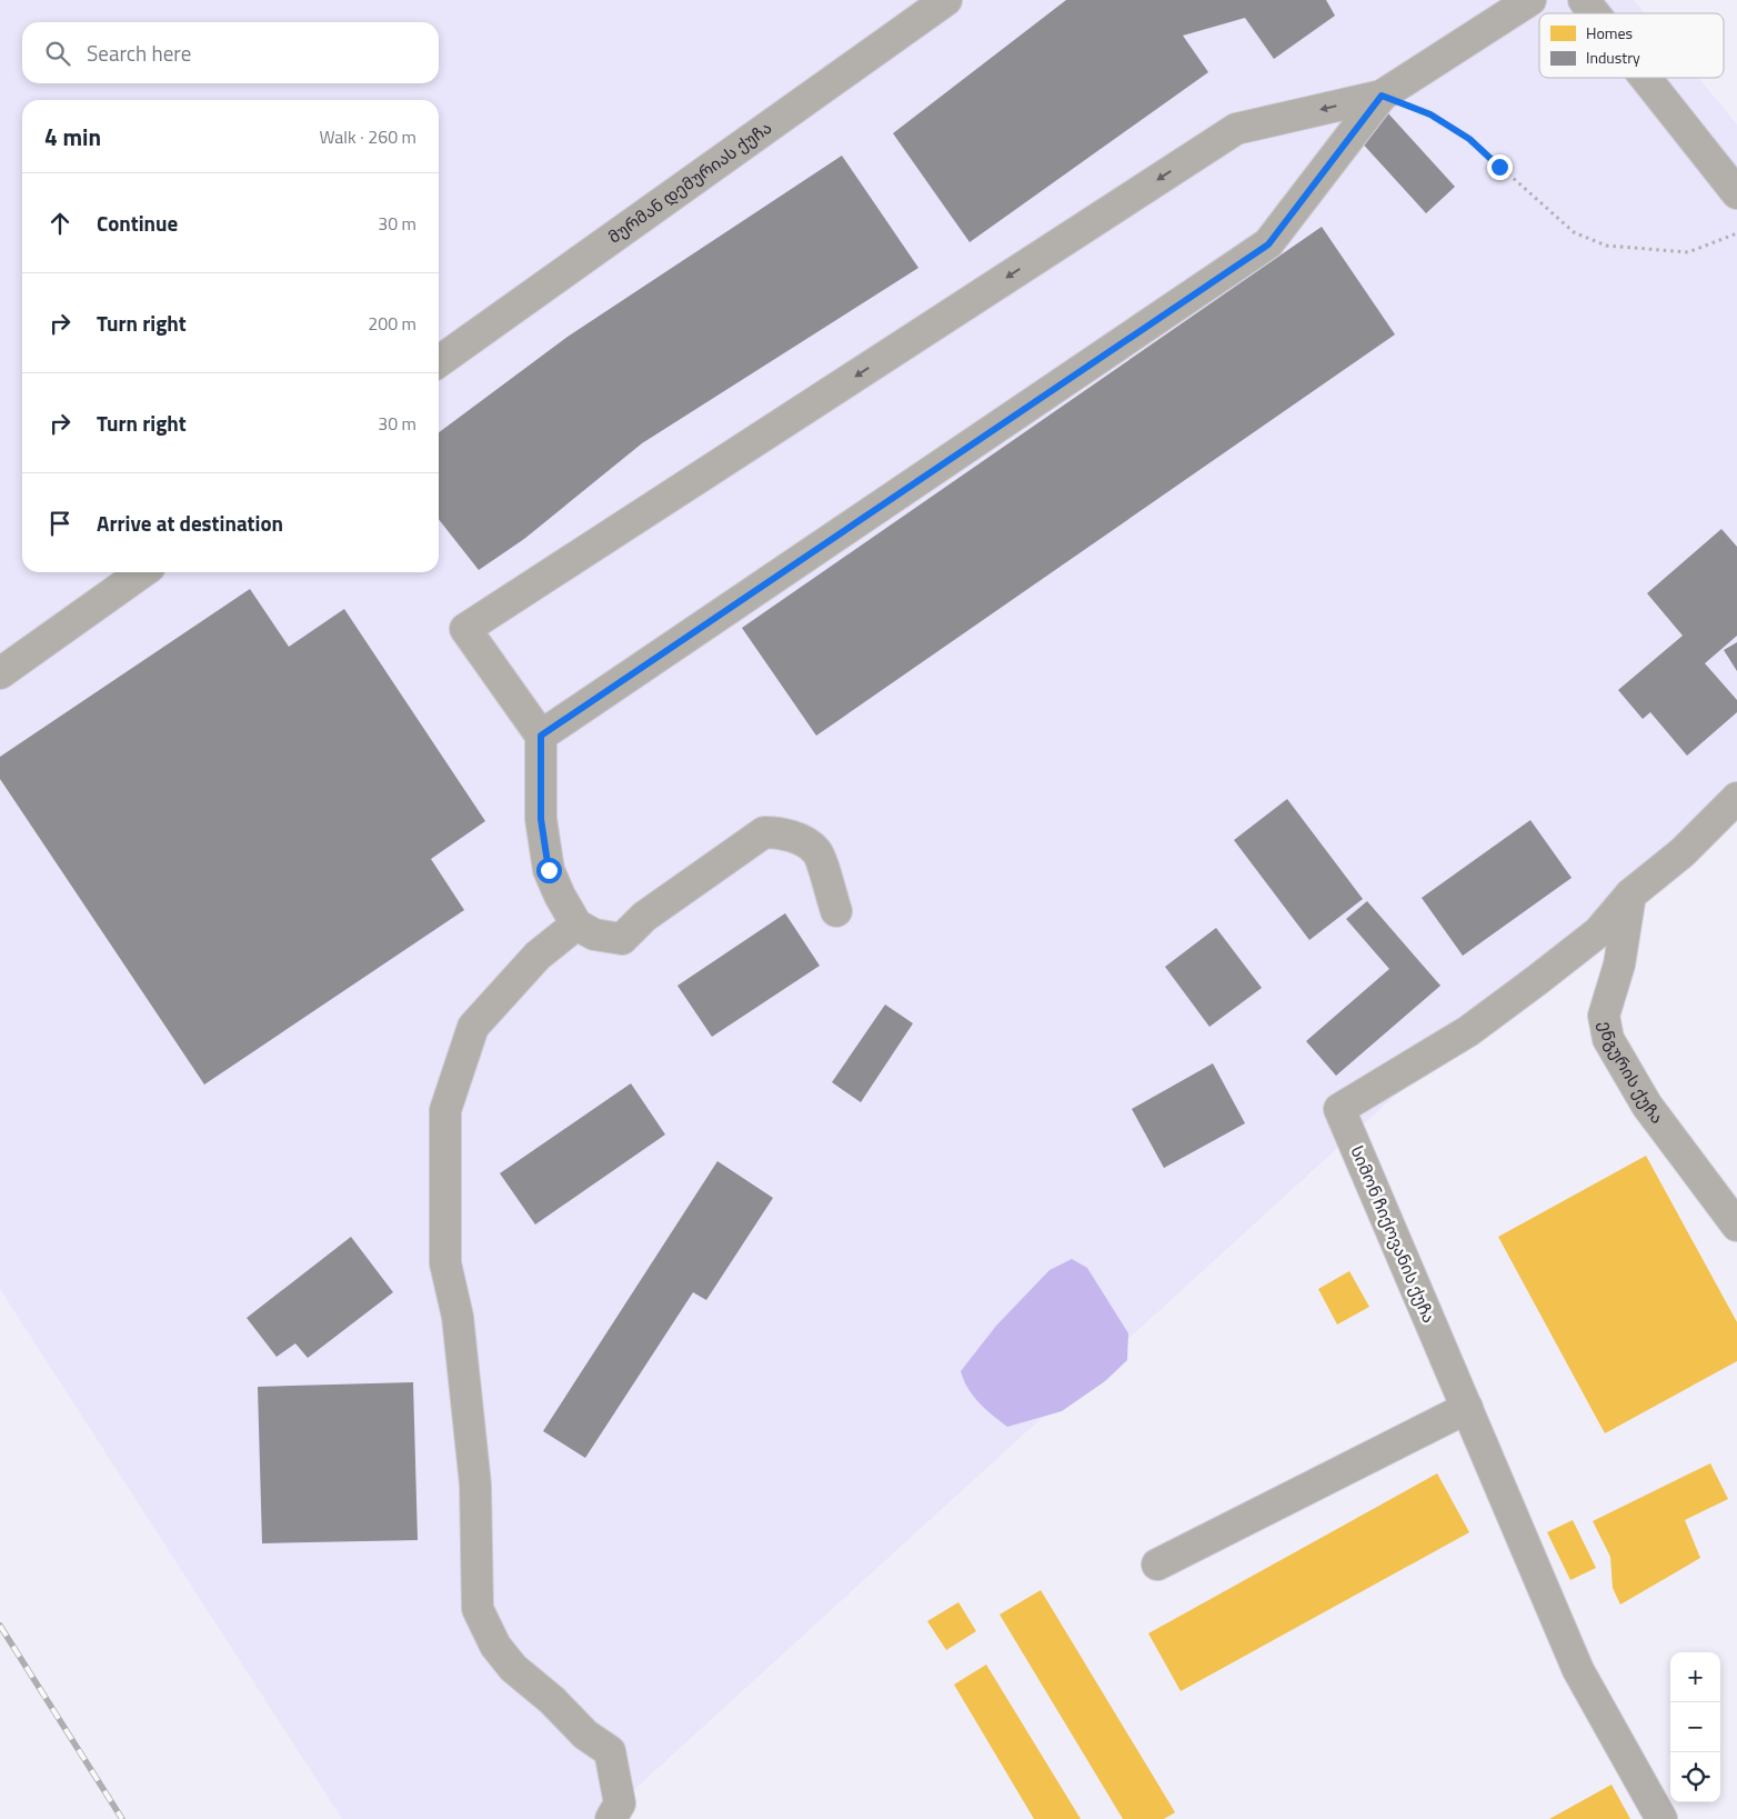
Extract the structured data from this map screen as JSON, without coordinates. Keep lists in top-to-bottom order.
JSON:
{
  "streets": {
    "street": ["მურმან დემურიას ქუჩა", "ენგურის ქუჩა", "სიმონ ჩიქოვანის ქუჩა"]
  },
  "crossings": [
    ["ენგურის ქუჩა", "სიმონ ჩიქოვანის ქუჩა"]
  ],
  "legend": ["Homes", "Industry"],
  "page": {
    "search": "Search here",
    "heading": ["4 min", "Walk · 260 m"],
    "list": [
      ["Continue", "30 m"],
      ["Turn right", "200 m"],
      ["Turn right", "30 m"],
      "Arrive at destination"
    ],
    "map_buttons": ["+", "−"]
  }
}
